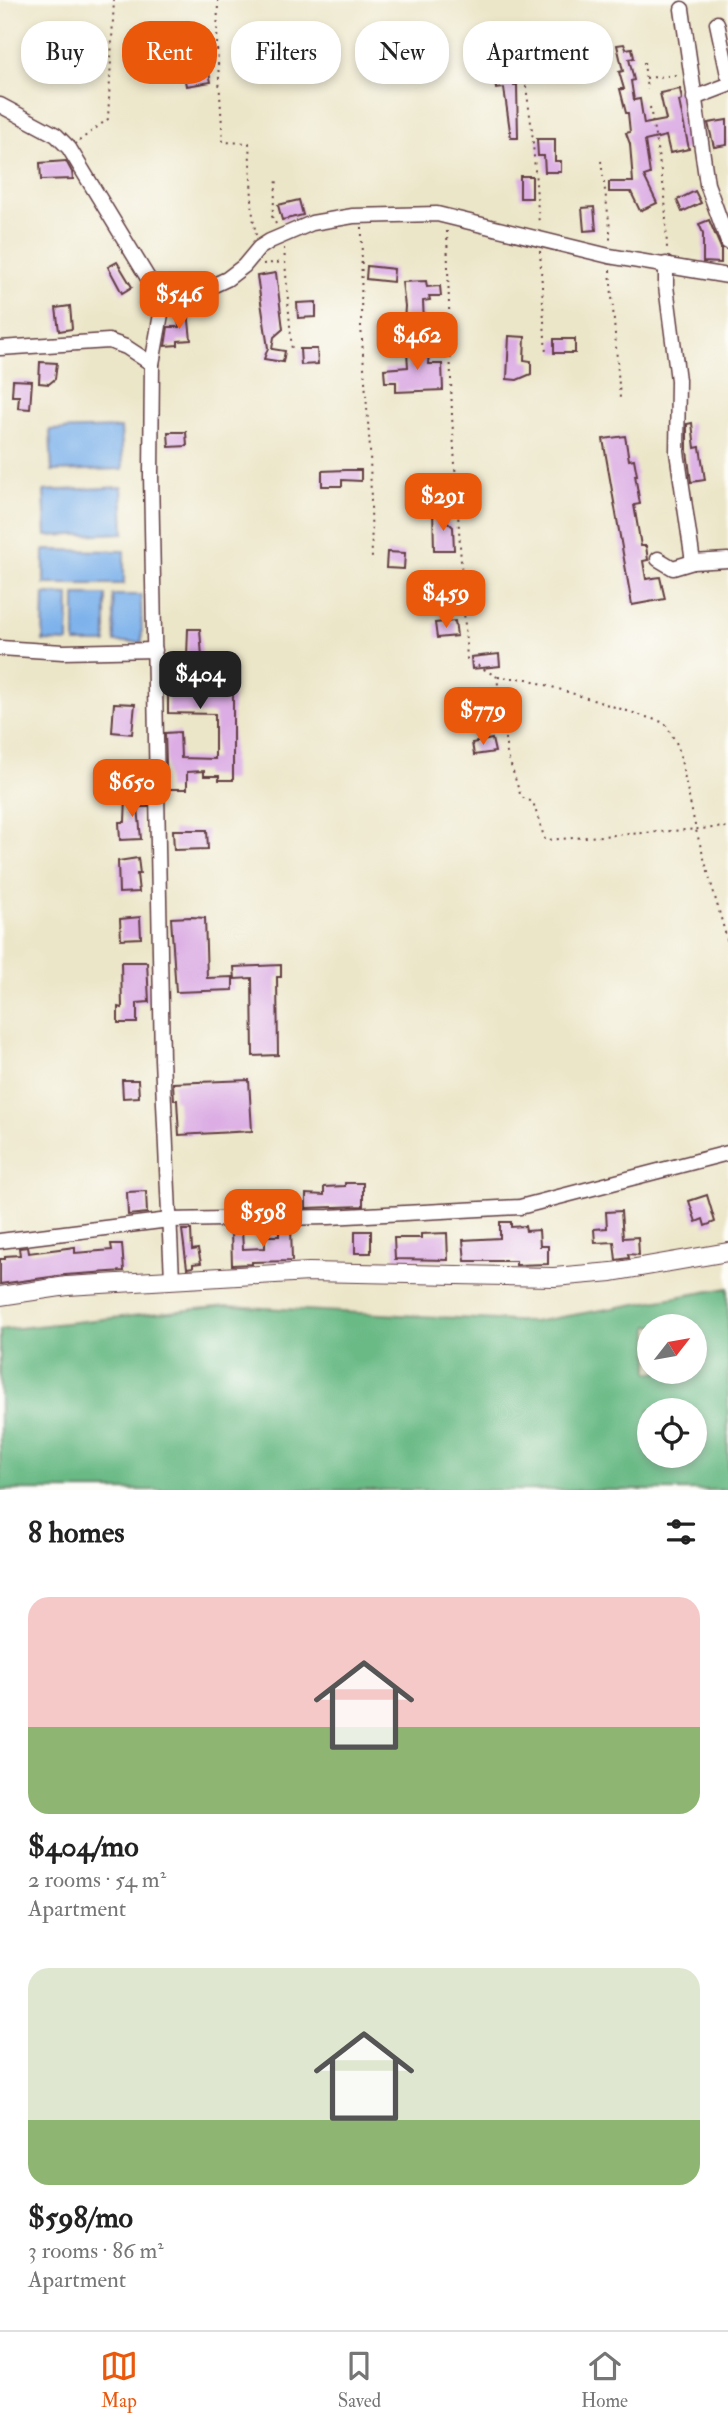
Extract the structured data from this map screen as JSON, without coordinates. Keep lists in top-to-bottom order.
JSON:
{
  "north": "top right",
  "page": {
    "chip": [
      "Buy",
      "Rent",
      "Filters",
      "New",
      "Apartment"
    ],
    "price": [
      "$546",
      "$462",
      "$291",
      "$459",
      "$404",
      "$779",
      "$650",
      "$598"
    ],
    "heading": "8 homes",
    "list": [
      {
        "name": "$404/mo",
        "note": "2 rooms · 54 m² · Apartment"
      },
      {
        "name": "$598/mo",
        "note": "3 rooms · 86 m² · Apartment"
      }
    ],
    "tabs": ["Map", "Saved", "Home"]
  }
}
